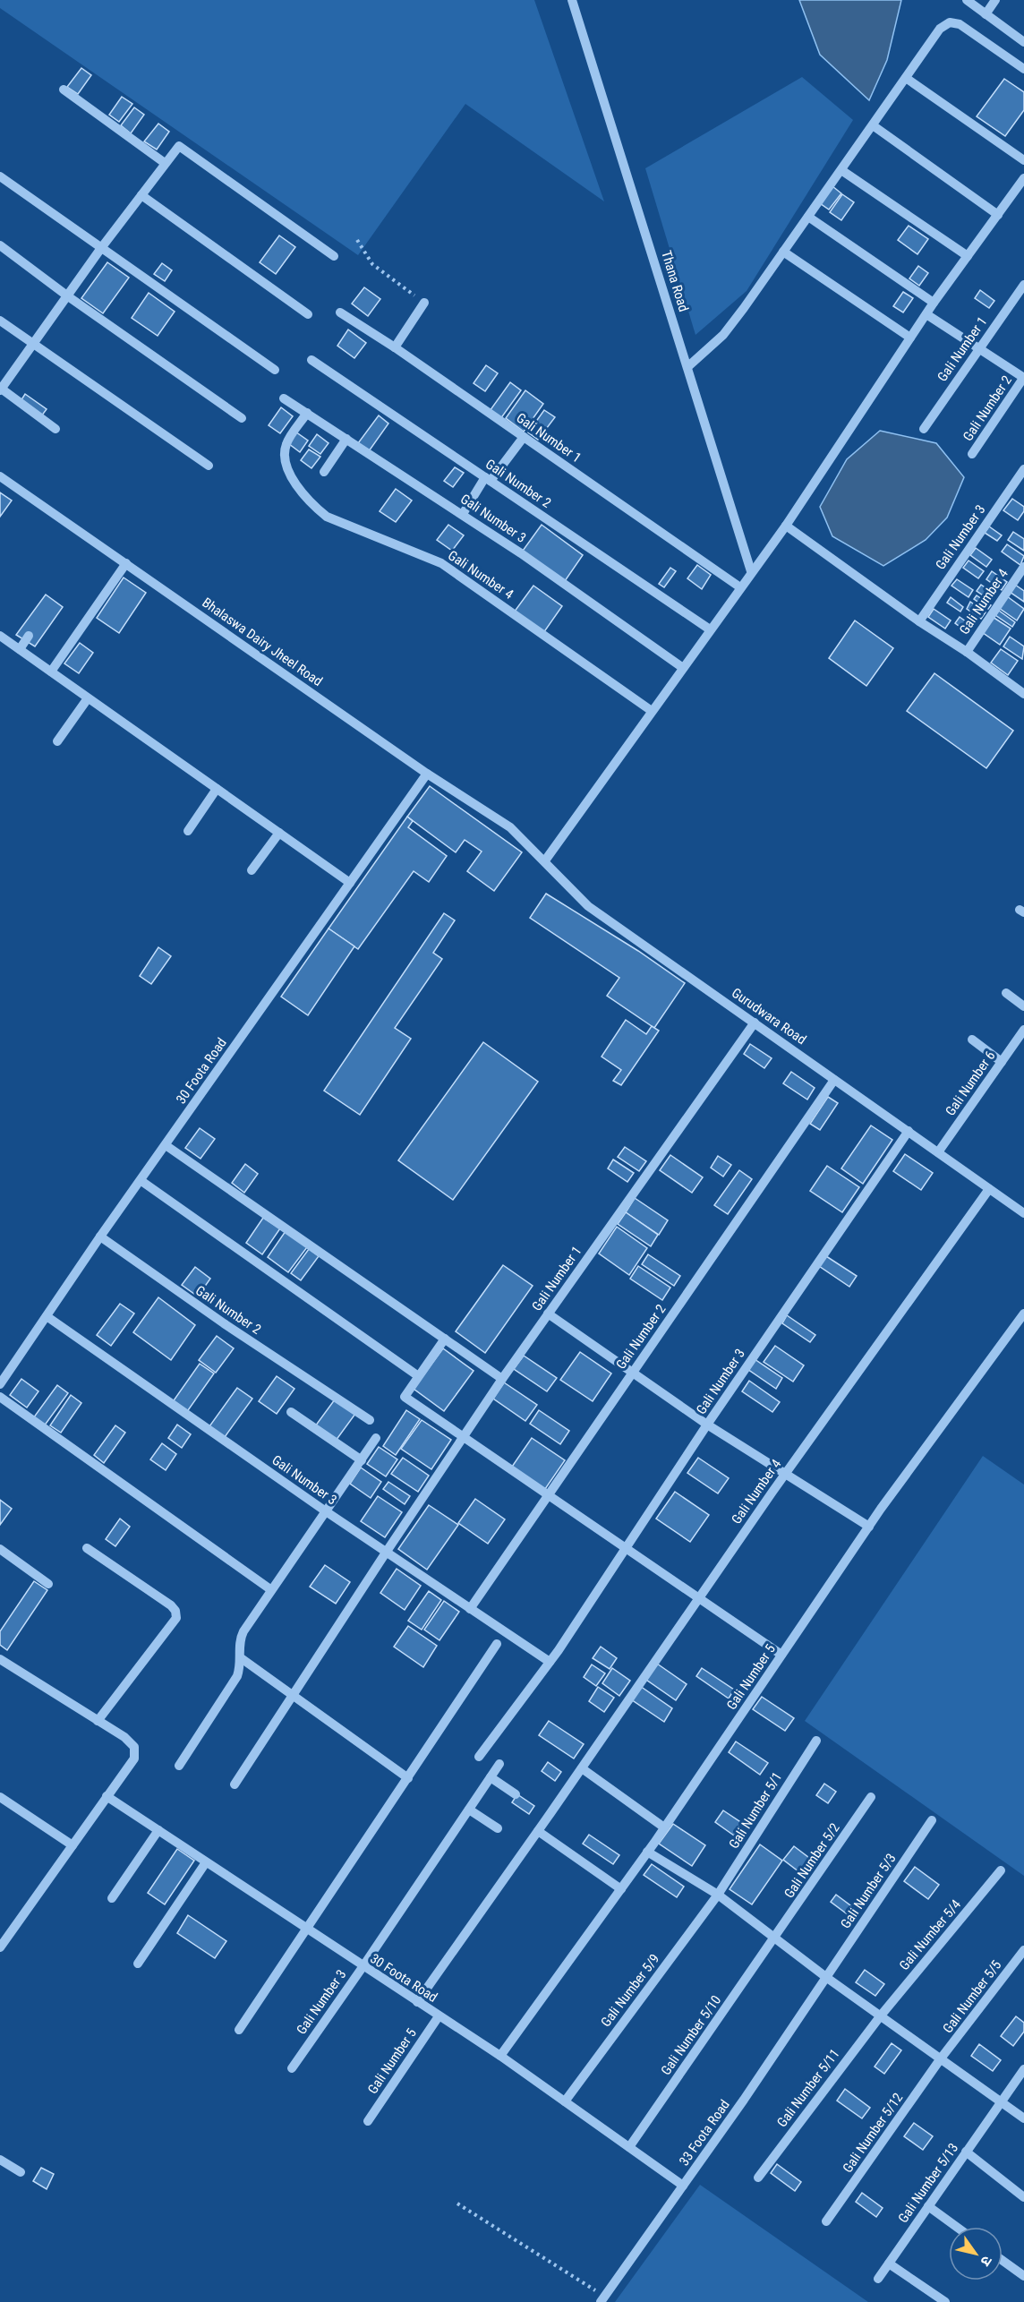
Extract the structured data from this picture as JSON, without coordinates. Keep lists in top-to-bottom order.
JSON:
{
  "streets": {
    "street": [
      "Thana Road",
      "Gali Number 1",
      "Gali Number 2",
      "Gali Number 3",
      "Gali Number 4",
      "Bhalaswa Dairy Jheel Road",
      "Gurudwara Road",
      "30 Foota Road",
      "Gali Number 6",
      "Gali Number 5",
      "Gali Number 5/1",
      "Gali Number 5/2",
      "Gali Number 5/3",
      "Gali Number 5/4",
      "Gali Number 5/9",
      "Gali Number 5/5",
      "Gali Number 5/10",
      "Gali Number 5/11",
      "33 Foota Road",
      "Gali Number 5/12",
      "Gali Number 5/13"
    ]
  },
  "crossings": [
    ["Gali Number 1", "Gali Number 3"],
    ["Gali Number 1", "Gurudwara Road"],
    ["Gali Number 2", "Gali Number 3"],
    ["Gali Number 2", "Gurudwara Road"],
    ["Gali Number 2", "30 Foota Road"],
    ["Gali Number 3", "Gali Number 4"],
    ["Gali Number 3", "Gurudwara Road"],
    ["Gali Number 3", "30 Foota Road"],
    ["Gali Number 4", "Gurudwara Road"],
    ["Gali Number 4", "30 Foota Road"],
    ["Bhalaswa Dairy Jheel Road", "Gurudwara Road"],
    ["Bhalaswa Dairy Jheel Road", "30 Foota Road"],
    ["Gurudwara Road", "Gali Number 6"],
    ["30 Foota Road", "Gali Number 5"],
    ["30 Foota Road", "Gali Number 5/9"],
    ["30 Foota Road", "Gali Number 5/10"],
    ["30 Foota Road", "33 Foota Road"],
    ["Gali Number 5/1", "Gali Number 5/9"],
    ["Gali Number 5/2", "Gali Number 5/10"],
    ["Gali Number 5/3", "33 Foota Road"],
    ["Gali Number 5/4", "Gali Number 5/11"],
    ["Gali Number 5/5", "Gali Number 5/12"]
  ],
  "north": "bottom right"
}
